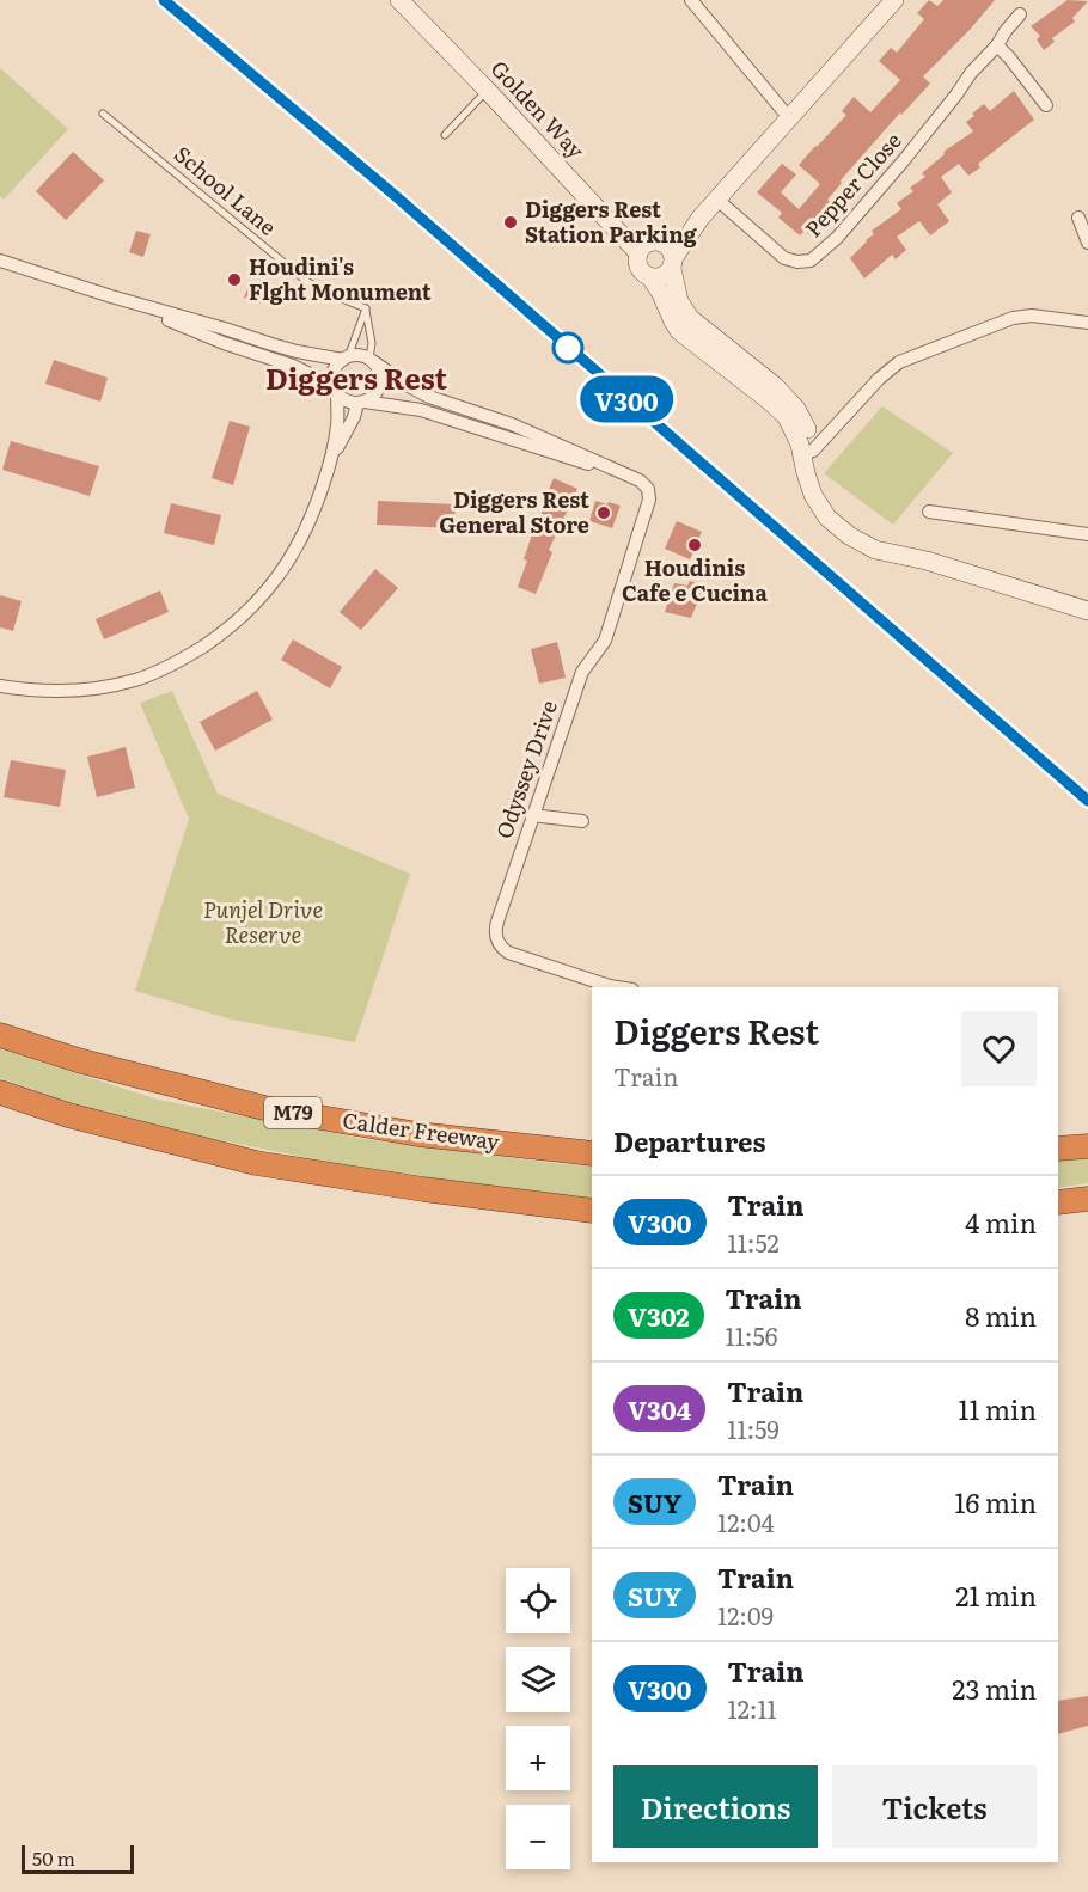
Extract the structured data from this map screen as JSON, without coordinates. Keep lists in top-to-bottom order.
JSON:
{
  "streets": {
    "highway": ["M79", "Calder Freeway"],
    "street": ["Golden Way", "Pepper Close", "Odyssey Drive"],
    "lane": ["School Lane"]
  },
  "districts": ["Diggers Rest"],
  "parks": ["Punjel Drive Reserve"],
  "places": [
    "Diggers Rest Station Parking",
    "Houdini's Flght Monument",
    "Diggers Rest General Store",
    "Houdinis Cafe e Cucina"
  ],
  "scale_bar": "50 m",
  "page": {
    "on_map": "V300",
    "heading": [
      ["Diggers Rest", "Train"],
      "Departures"
    ],
    "list": [
      {
        "mark": "V300",
        "name": "Train",
        "note": "11:52",
        "value": "4 min"
      },
      {
        "mark": "V302",
        "name": "Train",
        "note": "11:56",
        "value": "8 min"
      },
      {
        "mark": "V304",
        "name": "Train",
        "note": "11:59",
        "value": "11 min"
      },
      {
        "mark": "SUY",
        "name": "Train",
        "note": "12:04",
        "value": "16 min"
      },
      {
        "mark": "SUY",
        "name": "Train",
        "note": "12:09",
        "value": "21 min"
      },
      {
        "mark": "V300",
        "name": "Train",
        "note": "12:11",
        "value": "23 min"
      }
    ],
    "map_buttons": ["+", "−"],
    "buttons": ["Directions", "Tickets"],
    "scale": "50 m"
  }
}
